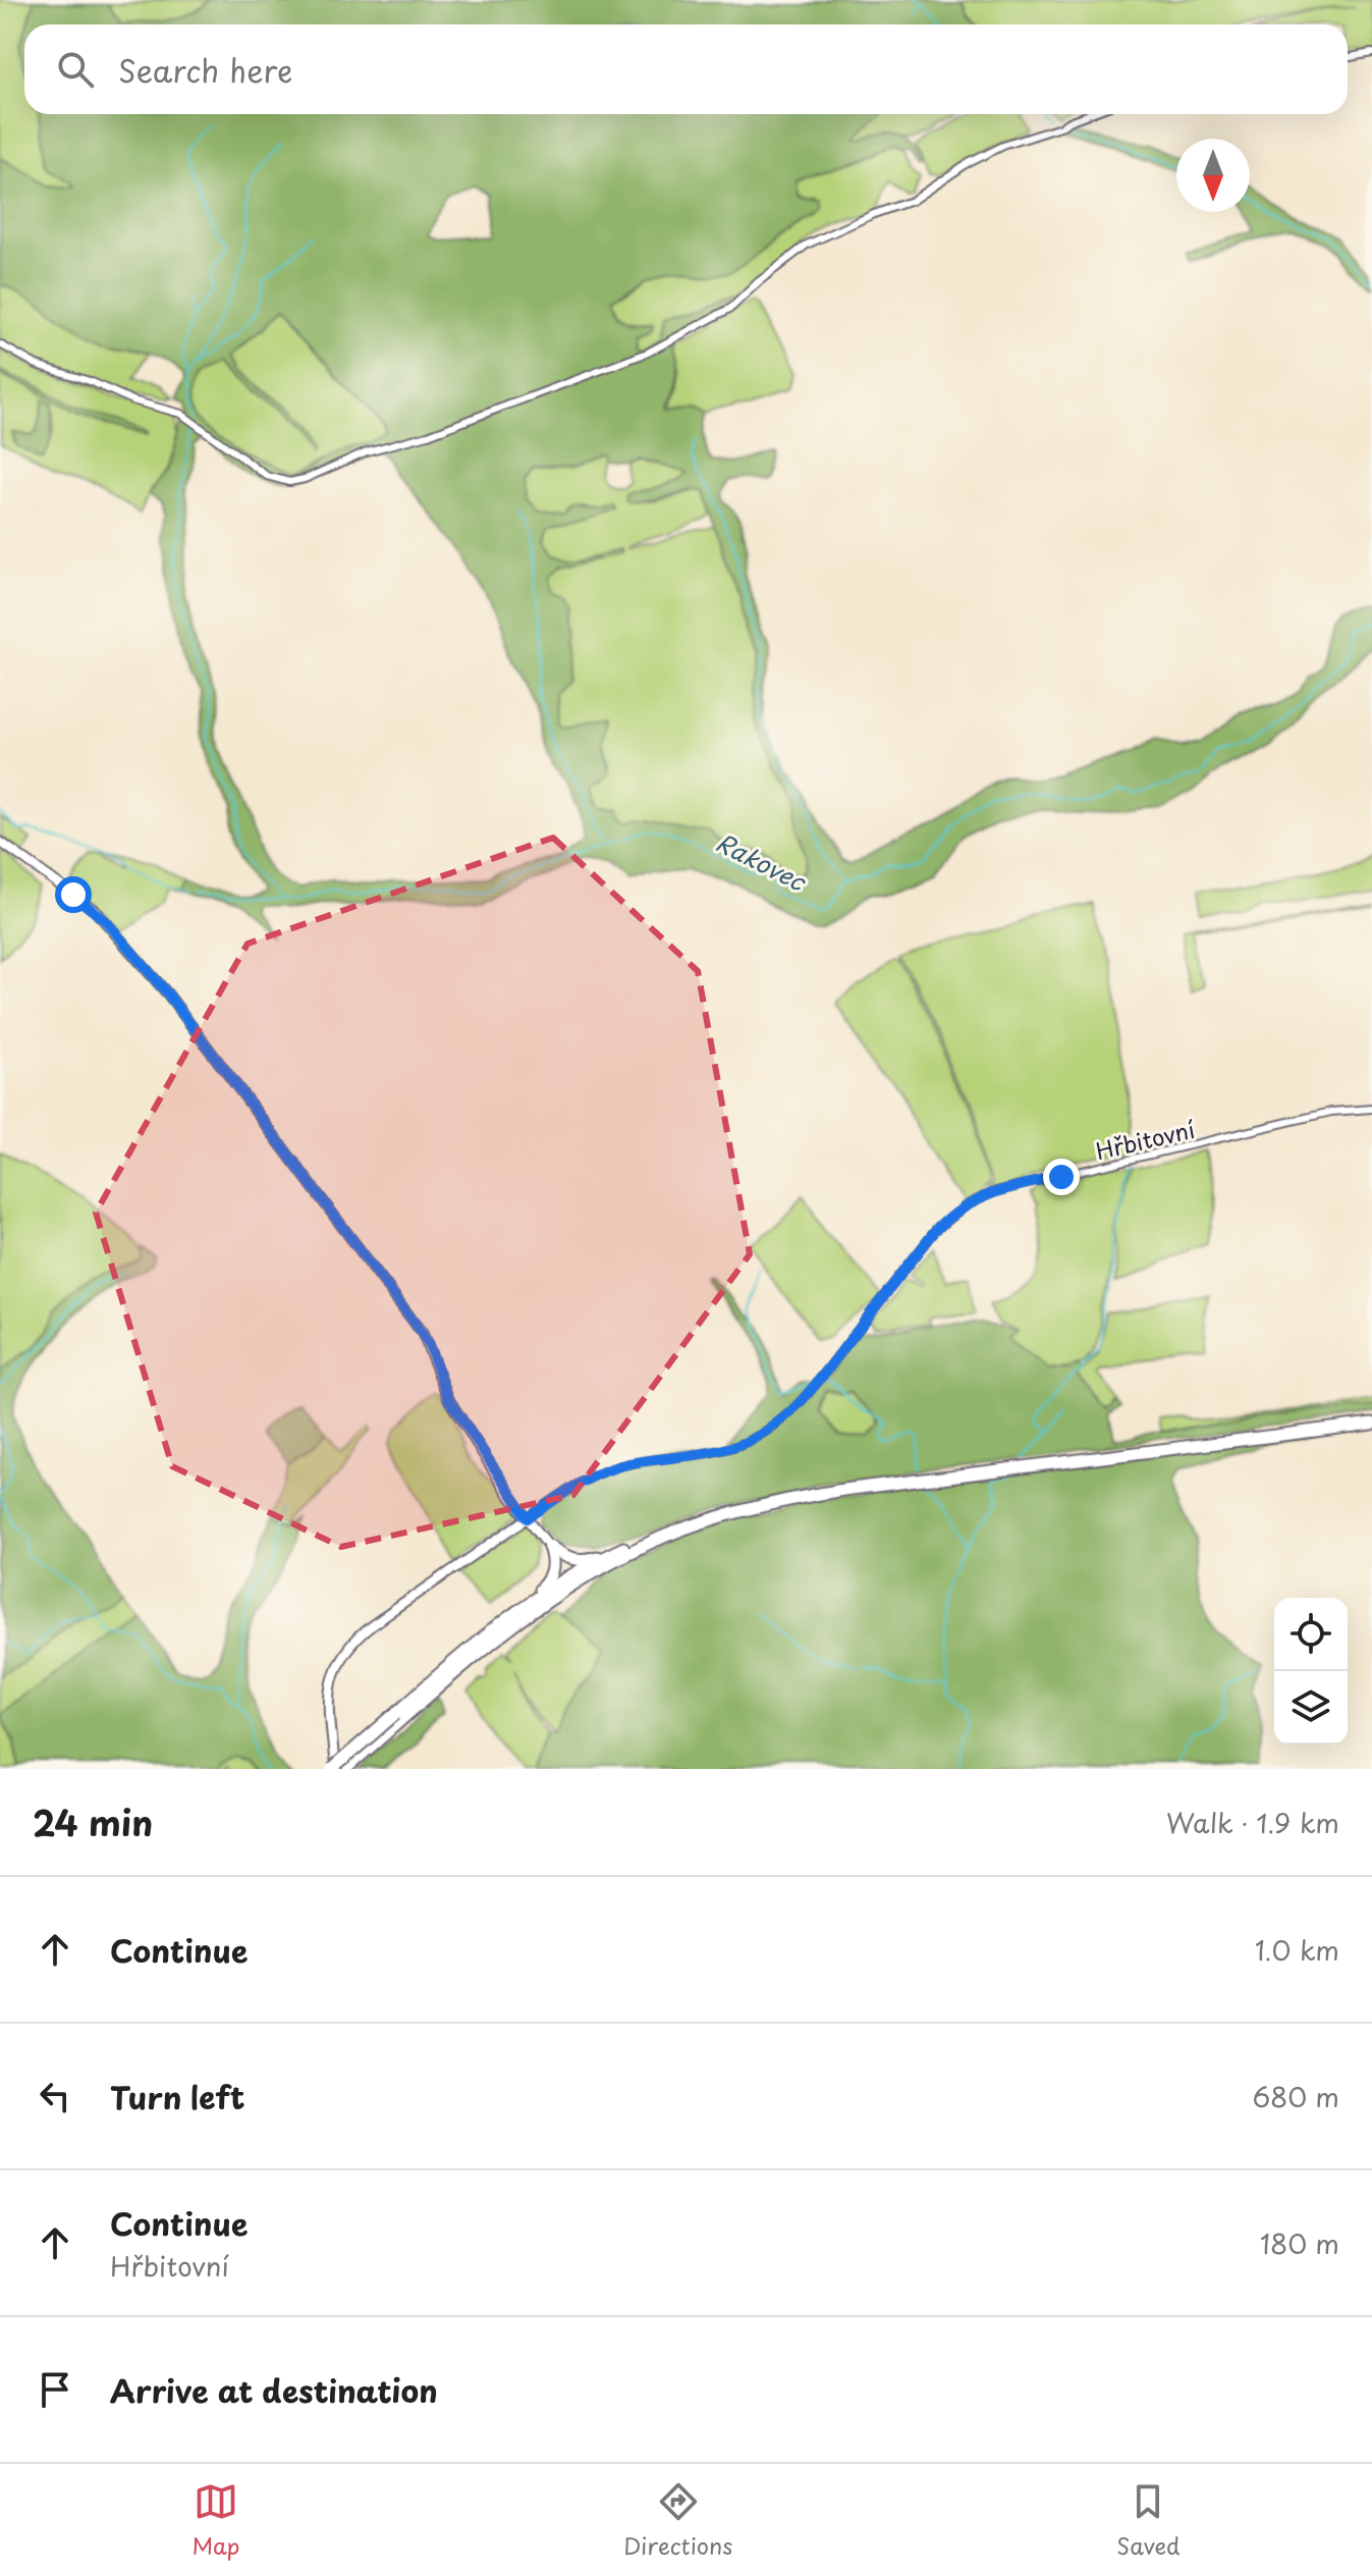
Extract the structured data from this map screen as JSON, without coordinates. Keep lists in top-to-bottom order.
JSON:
{
  "streets": {
    "street": ["Hřbitovní"]
  },
  "water": ["Rakovec"],
  "north": "bottom",
  "page": {
    "search": "Search here",
    "heading": ["24 min", "Walk · 1.9 km"],
    "list": [
      ["Continue", "1.0 km"],
      ["Turn left", "680 m"],
      ["Continue", "Hřbitovní", "180 m"],
      "Arrive at destination"
    ],
    "nav": ["Map", "Directions", "Saved"]
  }
}
